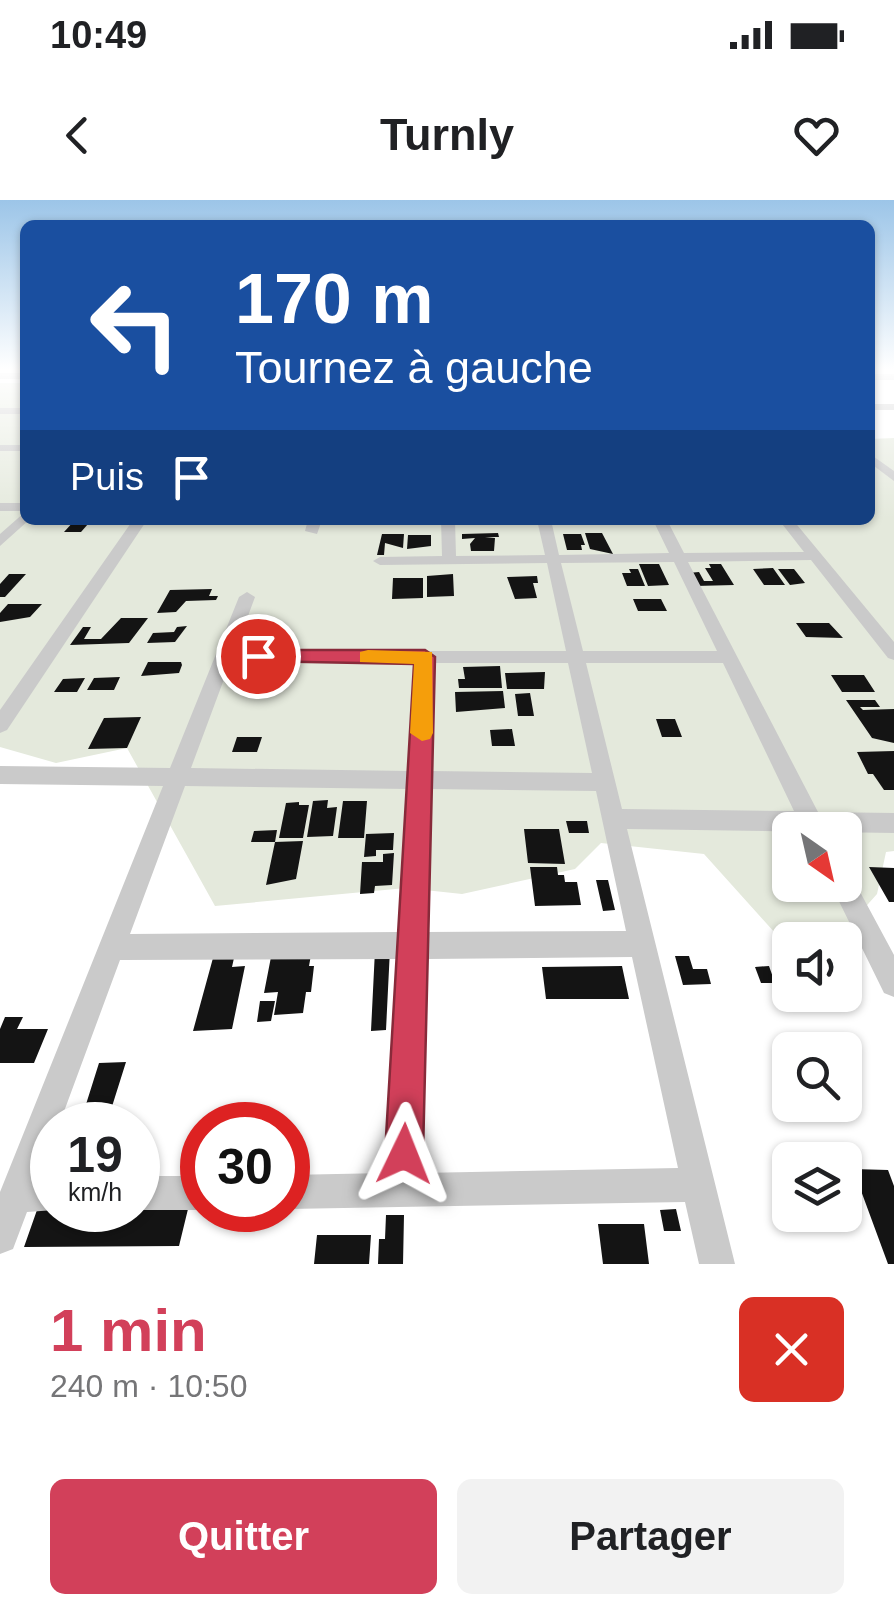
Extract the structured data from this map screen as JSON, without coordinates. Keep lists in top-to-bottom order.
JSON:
{
  "north": "bottom right",
  "page": {
    "status": "10:49",
    "header": "Turnly",
    "turn": ["170 m", "Tournez à gauche"],
    "then": "Puis",
    "speed": "19 km/h",
    "limit": "30",
    "heading": ["1 min", "240 m · 10:50"],
    "buttons": ["Quitter", "Partager"]
  }
}
